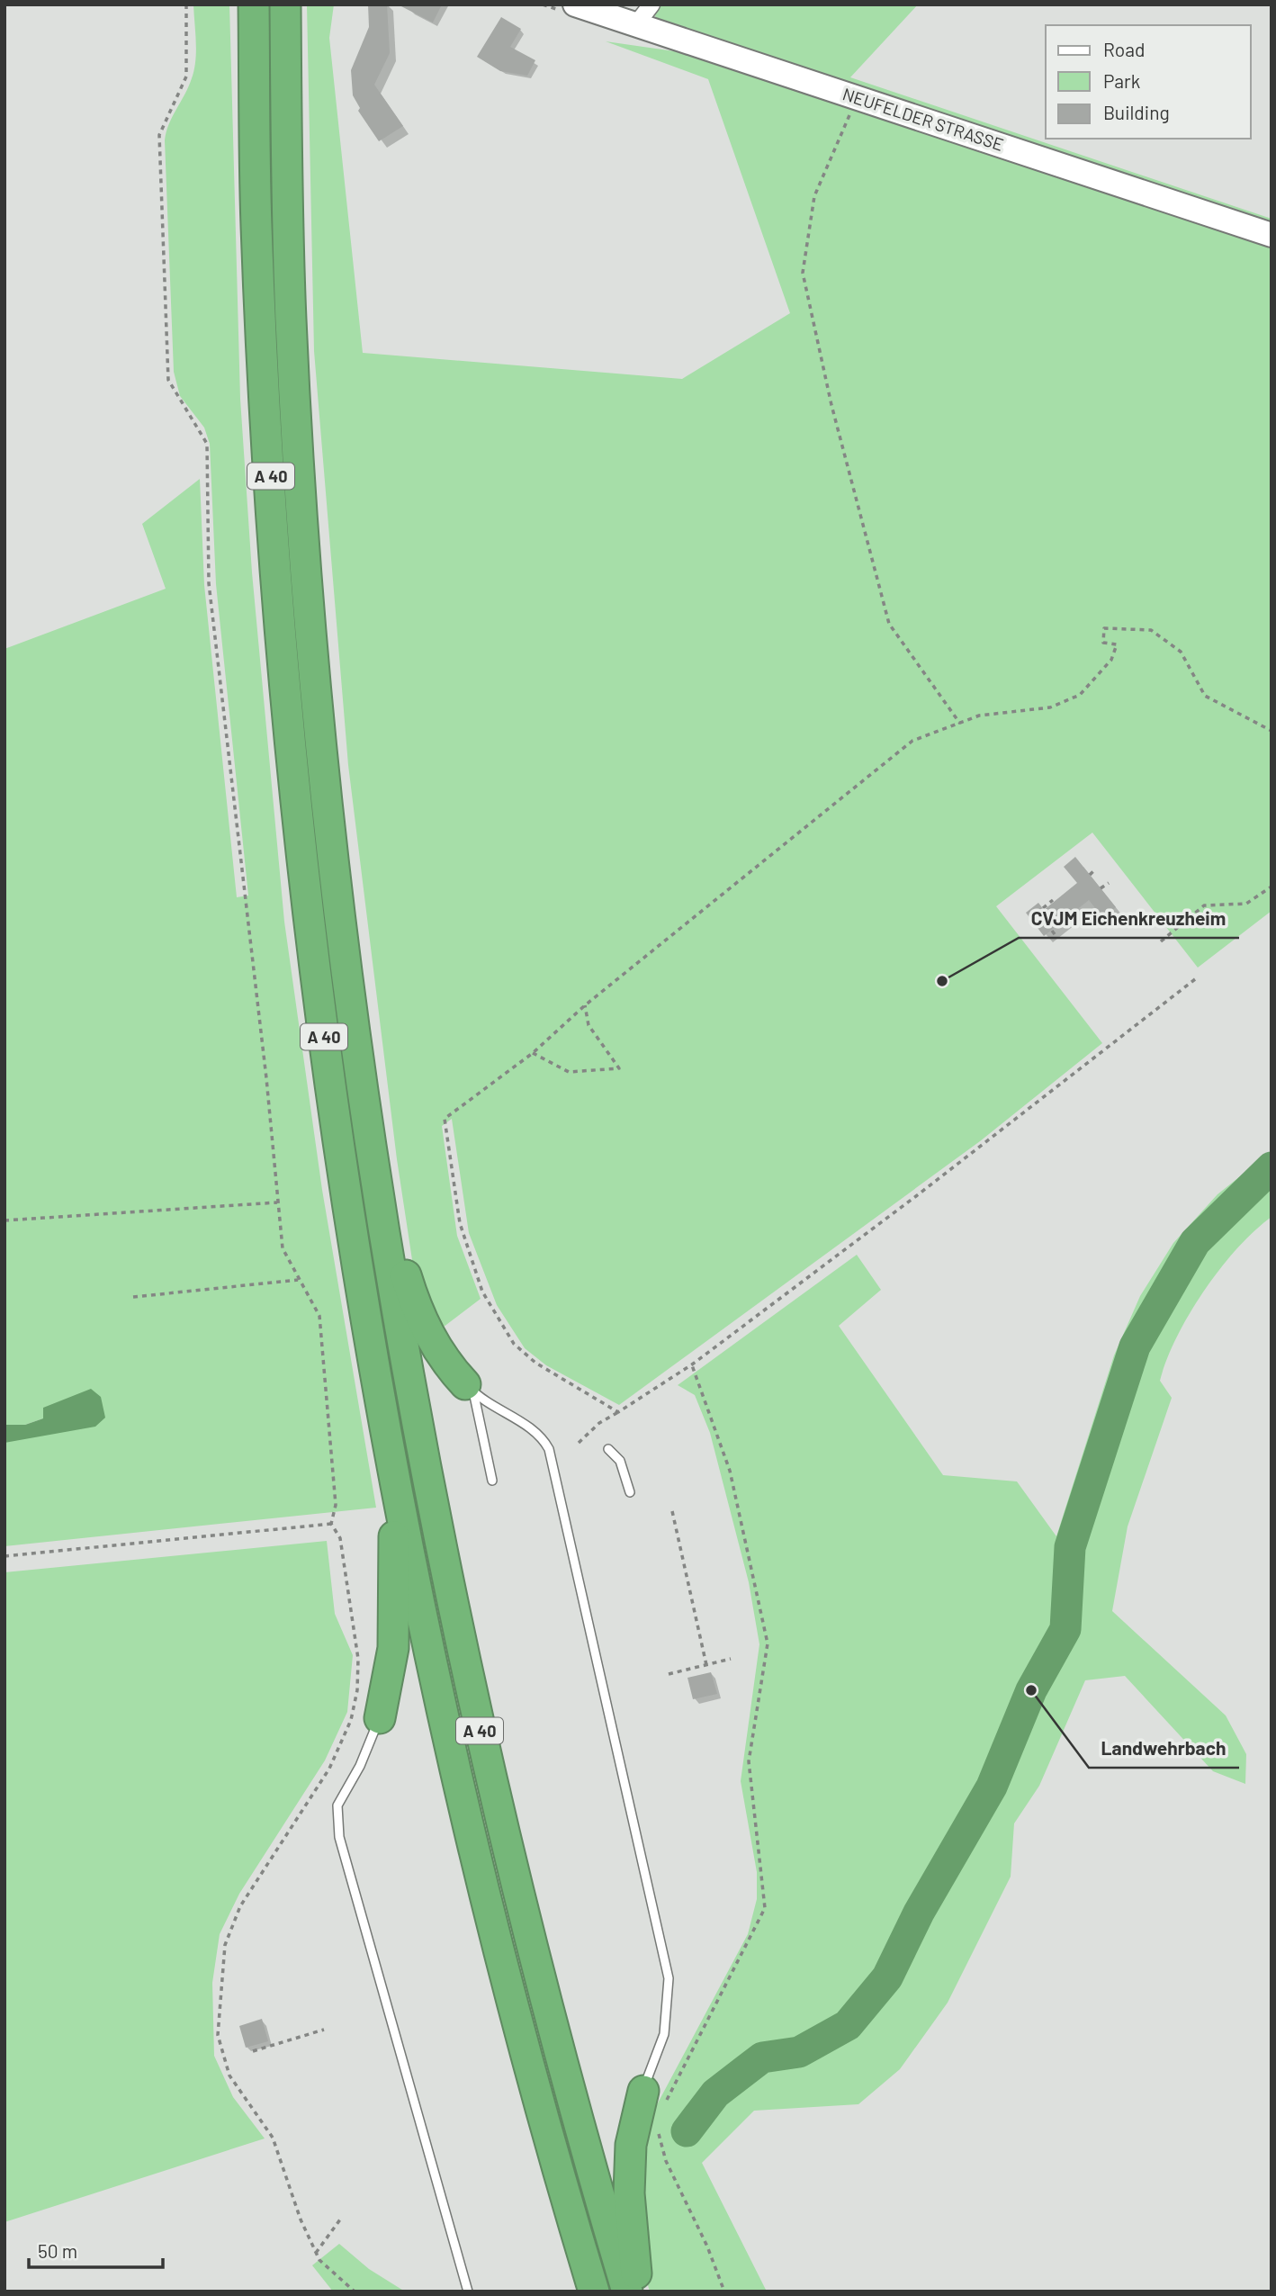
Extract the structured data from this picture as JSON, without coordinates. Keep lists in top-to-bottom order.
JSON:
{
  "streets": {
    "highway": ["A 40"],
    "main road": ["NEUFELDER STRASSE"]
  },
  "places": ["CVJM Eichenkreuzheim", "Landwehrbach"],
  "legend": ["Road", "Park", "Building"],
  "scale_bar": "50 m"
}
